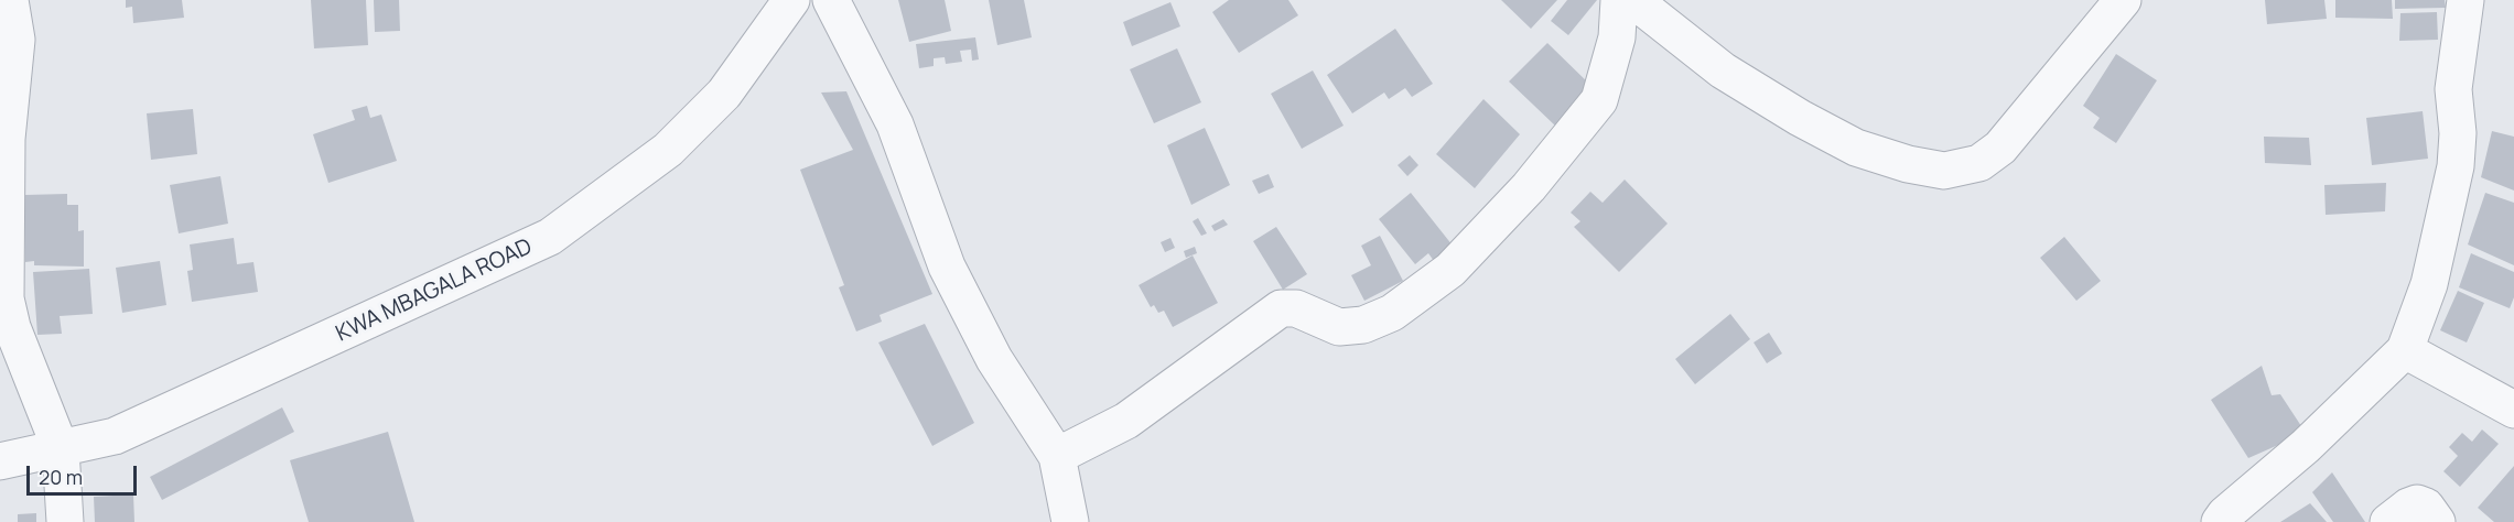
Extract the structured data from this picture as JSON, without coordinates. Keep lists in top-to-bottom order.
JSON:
{
  "streets": {
    "street": ["KWA MBAGALA ROAD"]
  },
  "scale_bar": "20 m"
}
